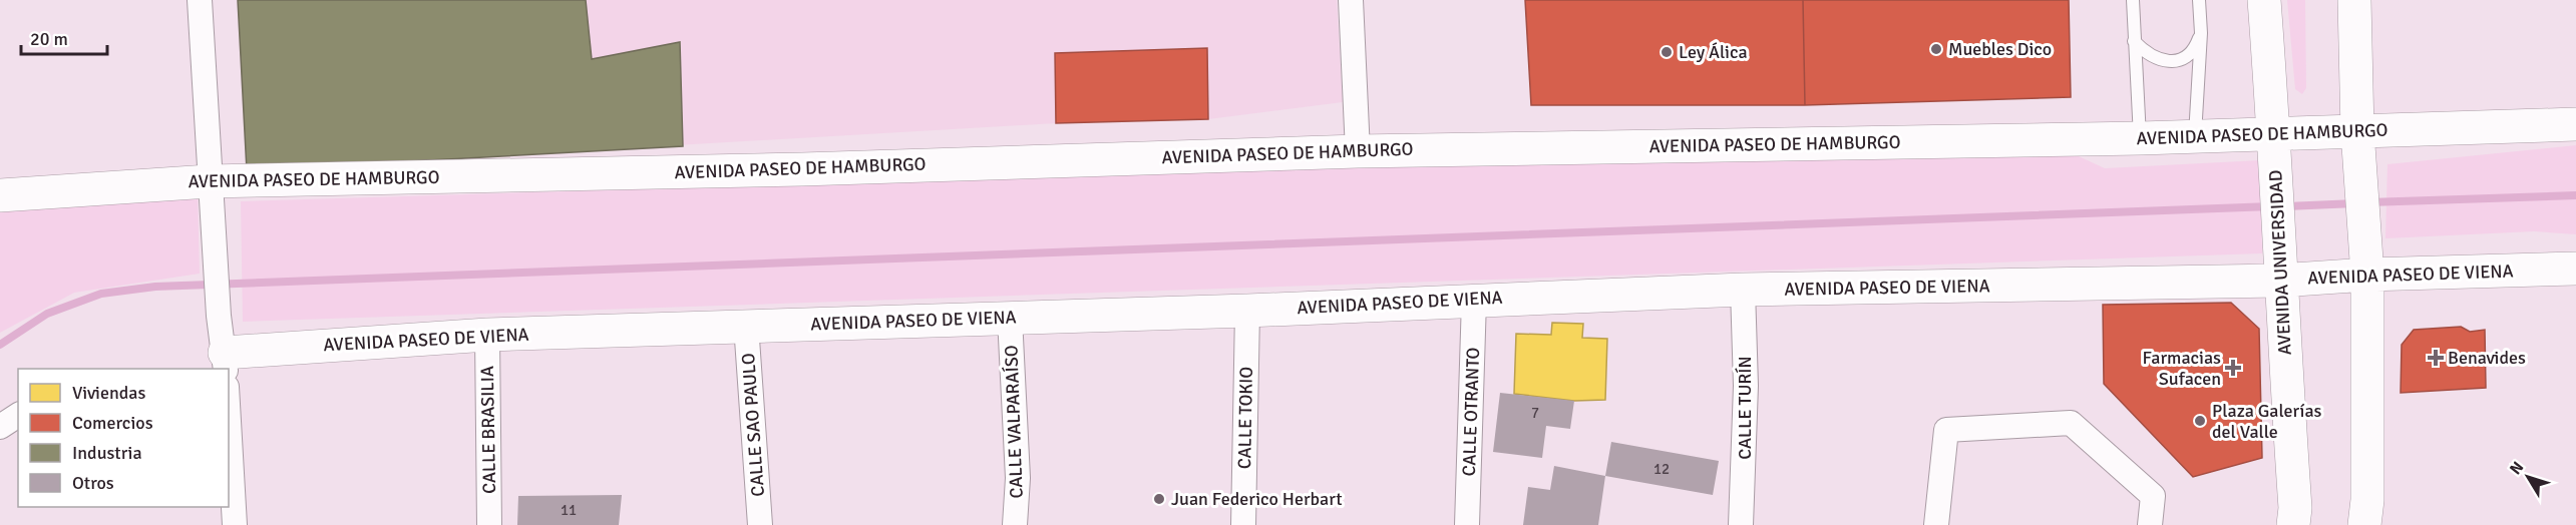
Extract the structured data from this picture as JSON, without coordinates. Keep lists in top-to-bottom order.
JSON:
{
  "streets": {
    "street": [
      "AVENIDA PASEO DE HAMBURGO",
      "AVENIDA UNIVERSIDAD",
      "AVENIDA PASEO DE VIENA",
      "CALLE TURÍN",
      "CALLE OTRANTO",
      "CALLE TOKIO",
      "CALLE VALPARAÍSO",
      "CALLE SAO PAULO",
      "CALLE BRASILIA"
    ]
  },
  "crossings": [
    ["AVENIDA PASEO DE HAMBURGO", "AVENIDA UNIVERSIDAD"],
    ["AVENIDA UNIVERSIDAD", "AVENIDA PASEO DE VIENA"],
    ["AVENIDA PASEO DE VIENA", "CALLE TURÍN"],
    ["AVENIDA PASEO DE VIENA", "CALLE OTRANTO"],
    ["AVENIDA PASEO DE VIENA", "CALLE TOKIO"],
    ["AVENIDA PASEO DE VIENA", "CALLE VALPARAÍSO"],
    ["AVENIDA PASEO DE VIENA", "CALLE SAO PAULO"],
    ["AVENIDA PASEO DE VIENA", "CALLE BRASILIA"]
  ],
  "places": {
    "other": [
      "Muebles Dico",
      "Ley Álica",
      "Plaza Galerías del Valle",
      "Juan Federico Herbart"
    ],
    "health": ["Benavides", "Farmacias Sufacen"]
  },
  "house_numbers": ["7", "12", "11"],
  "legend": [
    "Viviendas",
    "Comercios",
    "Industria",
    "Otros"
  ],
  "scale_bar": "20 m",
  "north": "top left"
}
